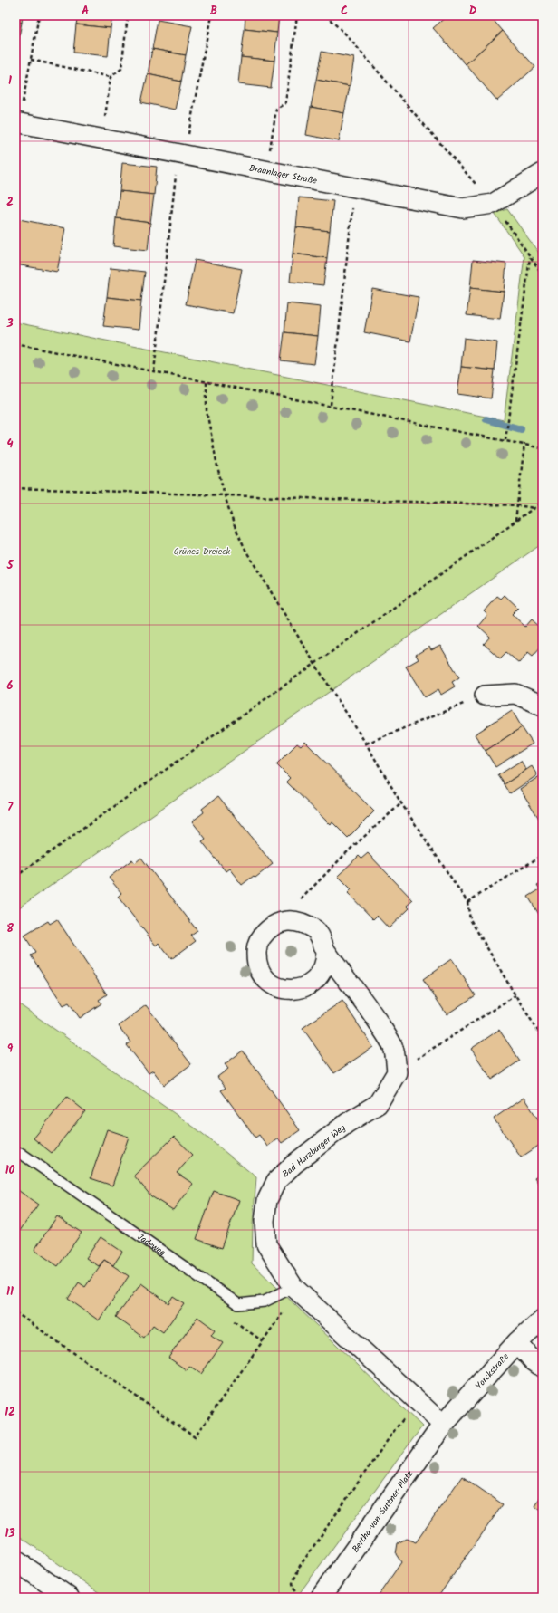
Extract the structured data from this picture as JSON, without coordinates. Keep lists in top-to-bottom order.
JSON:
{
  "streets": {
    "street": [
      "Braunlager Straße",
      "Bad Harzburger Weg",
      "Yorckstraße",
      "Bertha-von-Suttner-Platz"
    ],
    "lane": ["Jadeweg"]
  },
  "crossings": [
    ["Bad Harzburger Weg", "Jadeweg"],
    ["Bad Harzburger Weg", "Yorckstraße"],
    ["Bad Harzburger Weg", "Bertha-von-Suttner-Platz"],
    ["Yorckstraße", "Bertha-von-Suttner-Platz"]
  ],
  "parks": ["Grünes Dreieck"],
  "grid": {
    "columns": [
      "A",
      "B",
      "C",
      "D"
    ],
    "rows": [
      "1",
      "2",
      "3",
      "4",
      "5",
      "6",
      "7",
      "8",
      "9",
      "10",
      "11",
      "12",
      "13"
    ]
  }
}
